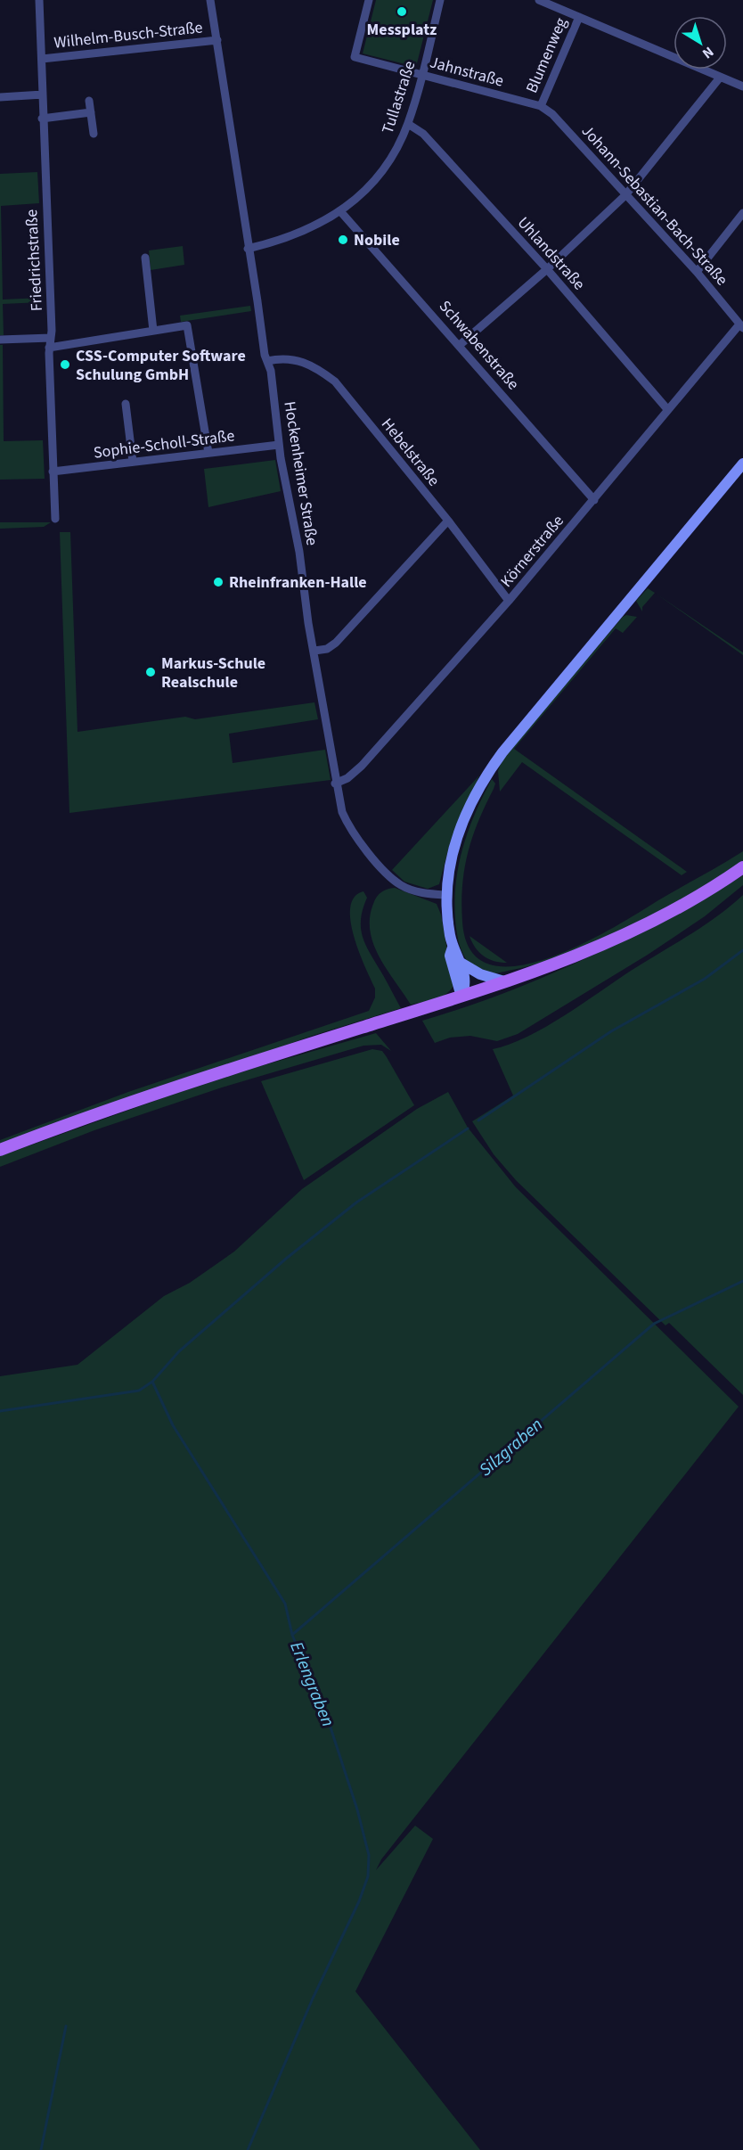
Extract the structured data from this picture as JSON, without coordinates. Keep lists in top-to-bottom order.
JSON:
{
  "streets": {
    "street": [
      "Wilhelm-Busch-Straße",
      "Blumenweg",
      "Jahnstraße",
      "Tullastraße",
      "Johann-Sebastian-Bach-Straße",
      "Uhlandstraße",
      "Friedrichstraße",
      "Schwabenstraße",
      "Sophie-Scholl-Straße",
      "Hebelstraße",
      "Hockenheimer Straße",
      "Körnerstraße"
    ]
  },
  "crossings": [
    ["Wilhelm-Busch-Straße", "Friedrichstraße"],
    ["Wilhelm-Busch-Straße", "Hockenheimer Straße"],
    ["Blumenweg", "Jahnstraße"],
    ["Blumenweg", "Johann-Sebastian-Bach-Straße"],
    ["Jahnstraße", "Tullastraße"],
    ["Jahnstraße", "Johann-Sebastian-Bach-Straße"],
    ["Tullastraße", "Uhlandstraße"],
    ["Tullastraße", "Schwabenstraße"],
    ["Tullastraße", "Hockenheimer Straße"],
    ["Johann-Sebastian-Bach-Straße", "Körnerstraße"],
    ["Uhlandstraße", "Körnerstraße"],
    ["Friedrichstraße", "Sophie-Scholl-Straße"],
    ["Schwabenstraße", "Körnerstraße"],
    ["Sophie-Scholl-Straße", "Hockenheimer Straße"],
    ["Hebelstraße", "Hockenheimer Straße"],
    ["Hebelstraße", "Körnerstraße"],
    ["Hockenheimer Straße", "Körnerstraße"]
  ],
  "water": ["Silzgraben", "Erlengraben"],
  "places": [
    "Messplatz",
    "Nobile",
    "CSS-Computer Software Schulung GmbH",
    "Rheinfranken-Halle",
    "Markus-Schule Realschule"
  ],
  "north": "bottom right"
}
